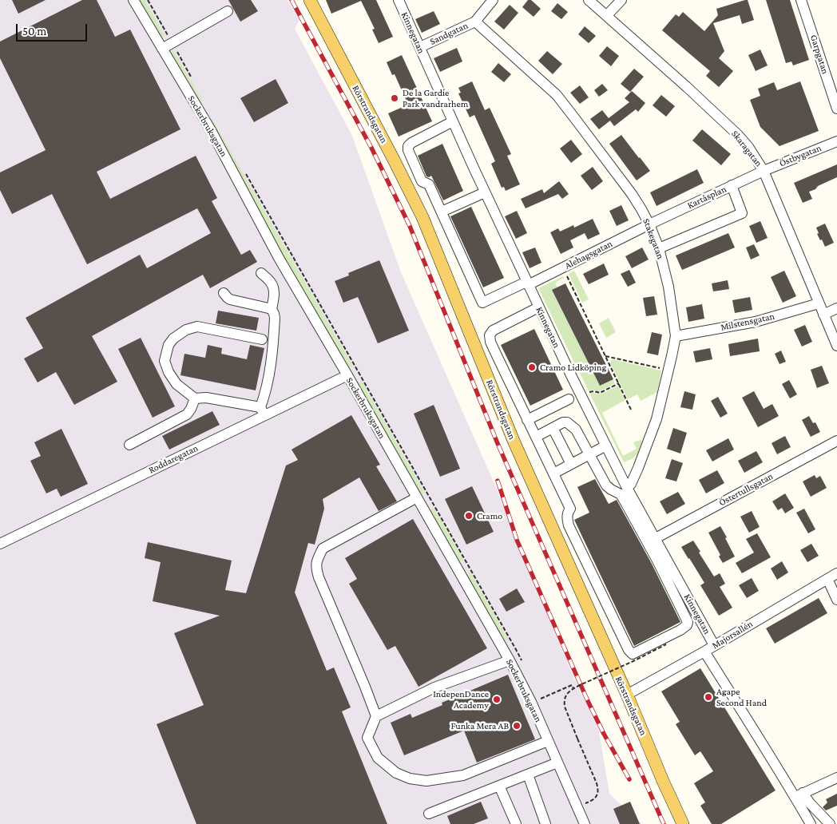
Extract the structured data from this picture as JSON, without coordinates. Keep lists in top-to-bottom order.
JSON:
{
  "streets": {
    "main road": ["Rörstrandsgatan"],
    "street": [
      "Kinnegatan",
      "Sandgatan",
      "Garpgatan",
      "Sockerbruksgatan",
      "Skaragatan",
      "Östbygatan",
      "Kartåsplan",
      "Stakegatan",
      "Alehagsgatan",
      "Milstensgatan",
      "Roddaregatan",
      "Östertullsgatan",
      "Majorsallén"
    ]
  },
  "crossings": [
    ["Kinnegatan", "Sandgatan"],
    ["Kinnegatan", "Stakegatan"],
    ["Kinnegatan", "Alehagsgatan"],
    ["Kinnegatan", "Östertullsgatan"],
    ["Kinnegatan", "Majorsallén"],
    ["Sandgatan", "Stakegatan"],
    ["Rörstrandsgatan", "Majorsallén"],
    ["Sockerbruksgatan", "Roddaregatan"],
    ["Skaragatan", "Östbygatan"],
    ["Skaragatan", "Kartåsplan"],
    ["Skaragatan", "Milstensgatan"],
    ["Östbygatan", "Kartåsplan"],
    ["Kartåsplan", "Stakegatan"],
    ["Kartåsplan", "Alehagsgatan"],
    ["Stakegatan", "Alehagsgatan"],
    ["Stakegatan", "Milstensgatan"]
  ],
  "places": [
    "De la Gardie Park vandrarhem",
    "Cramo Lidköping",
    "Cramo",
    "Agape Second Hand",
    "IndepenDance Academy",
    "Funka Mera AB"
  ],
  "scale_bar": "50 m"
}
